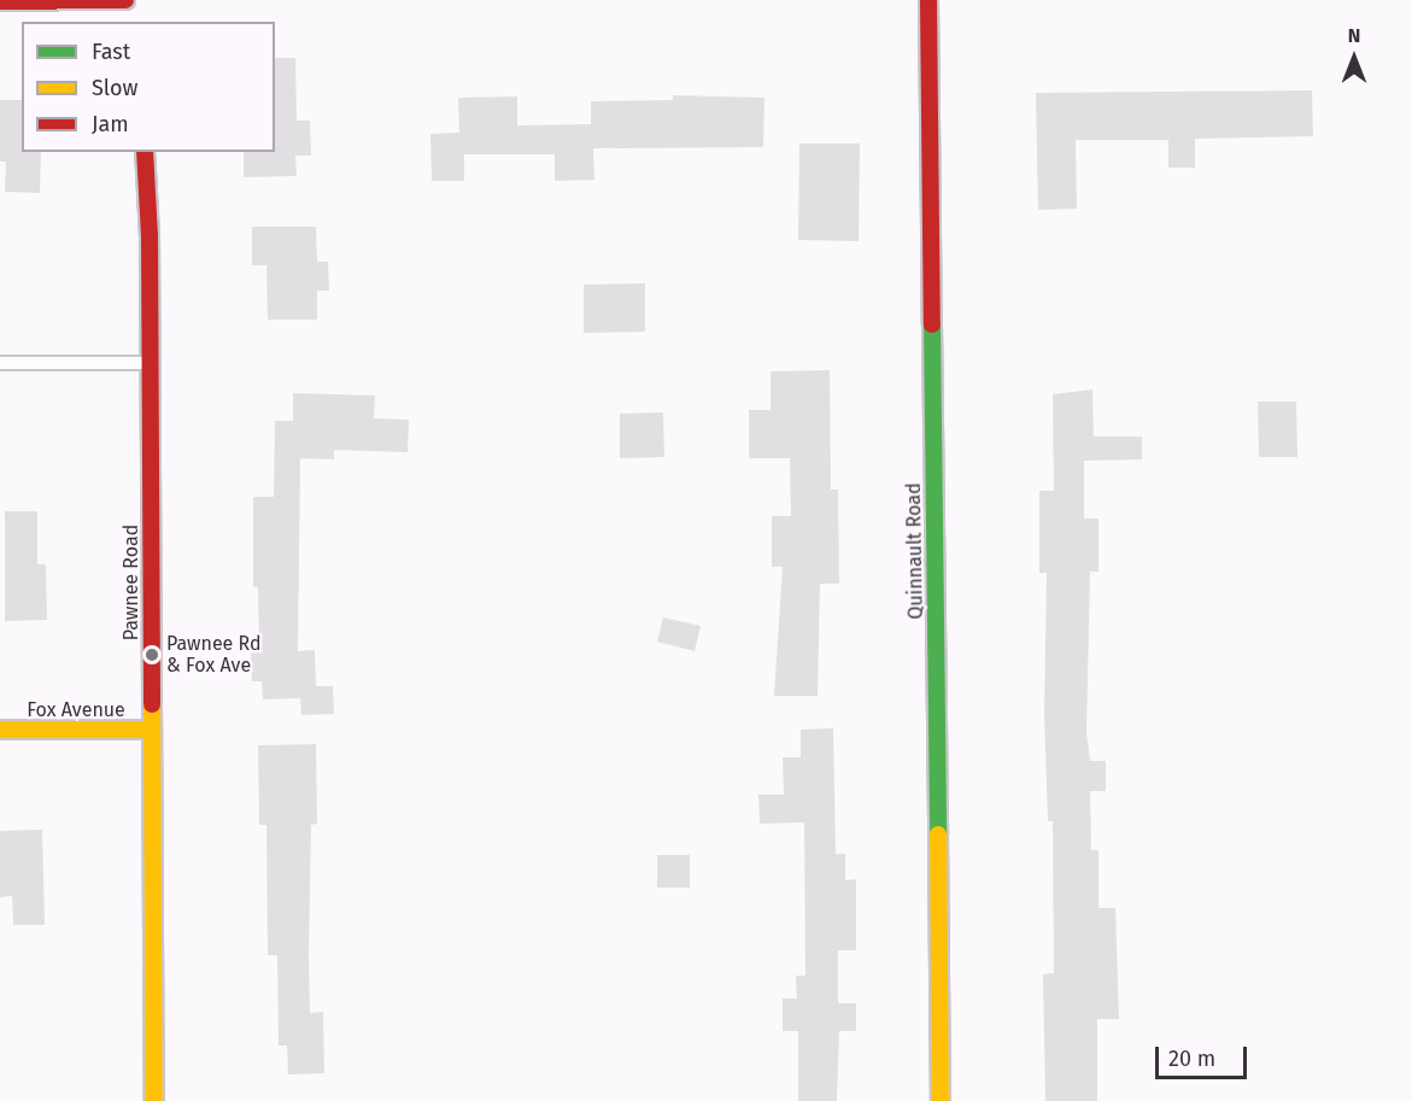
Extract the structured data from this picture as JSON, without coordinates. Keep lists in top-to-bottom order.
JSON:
{
  "streets": {
    "street": ["Quinnault Road", "Pawnee Road", "Fox Avenue"]
  },
  "crossings": [
    ["Pawnee Road", "Fox Avenue"]
  ],
  "places": ["Pawnee Rd & Fox Ave"],
  "legend": ["Fast", "Slow", "Jam"],
  "scale_bar": "20 m",
  "north": "top"
}
